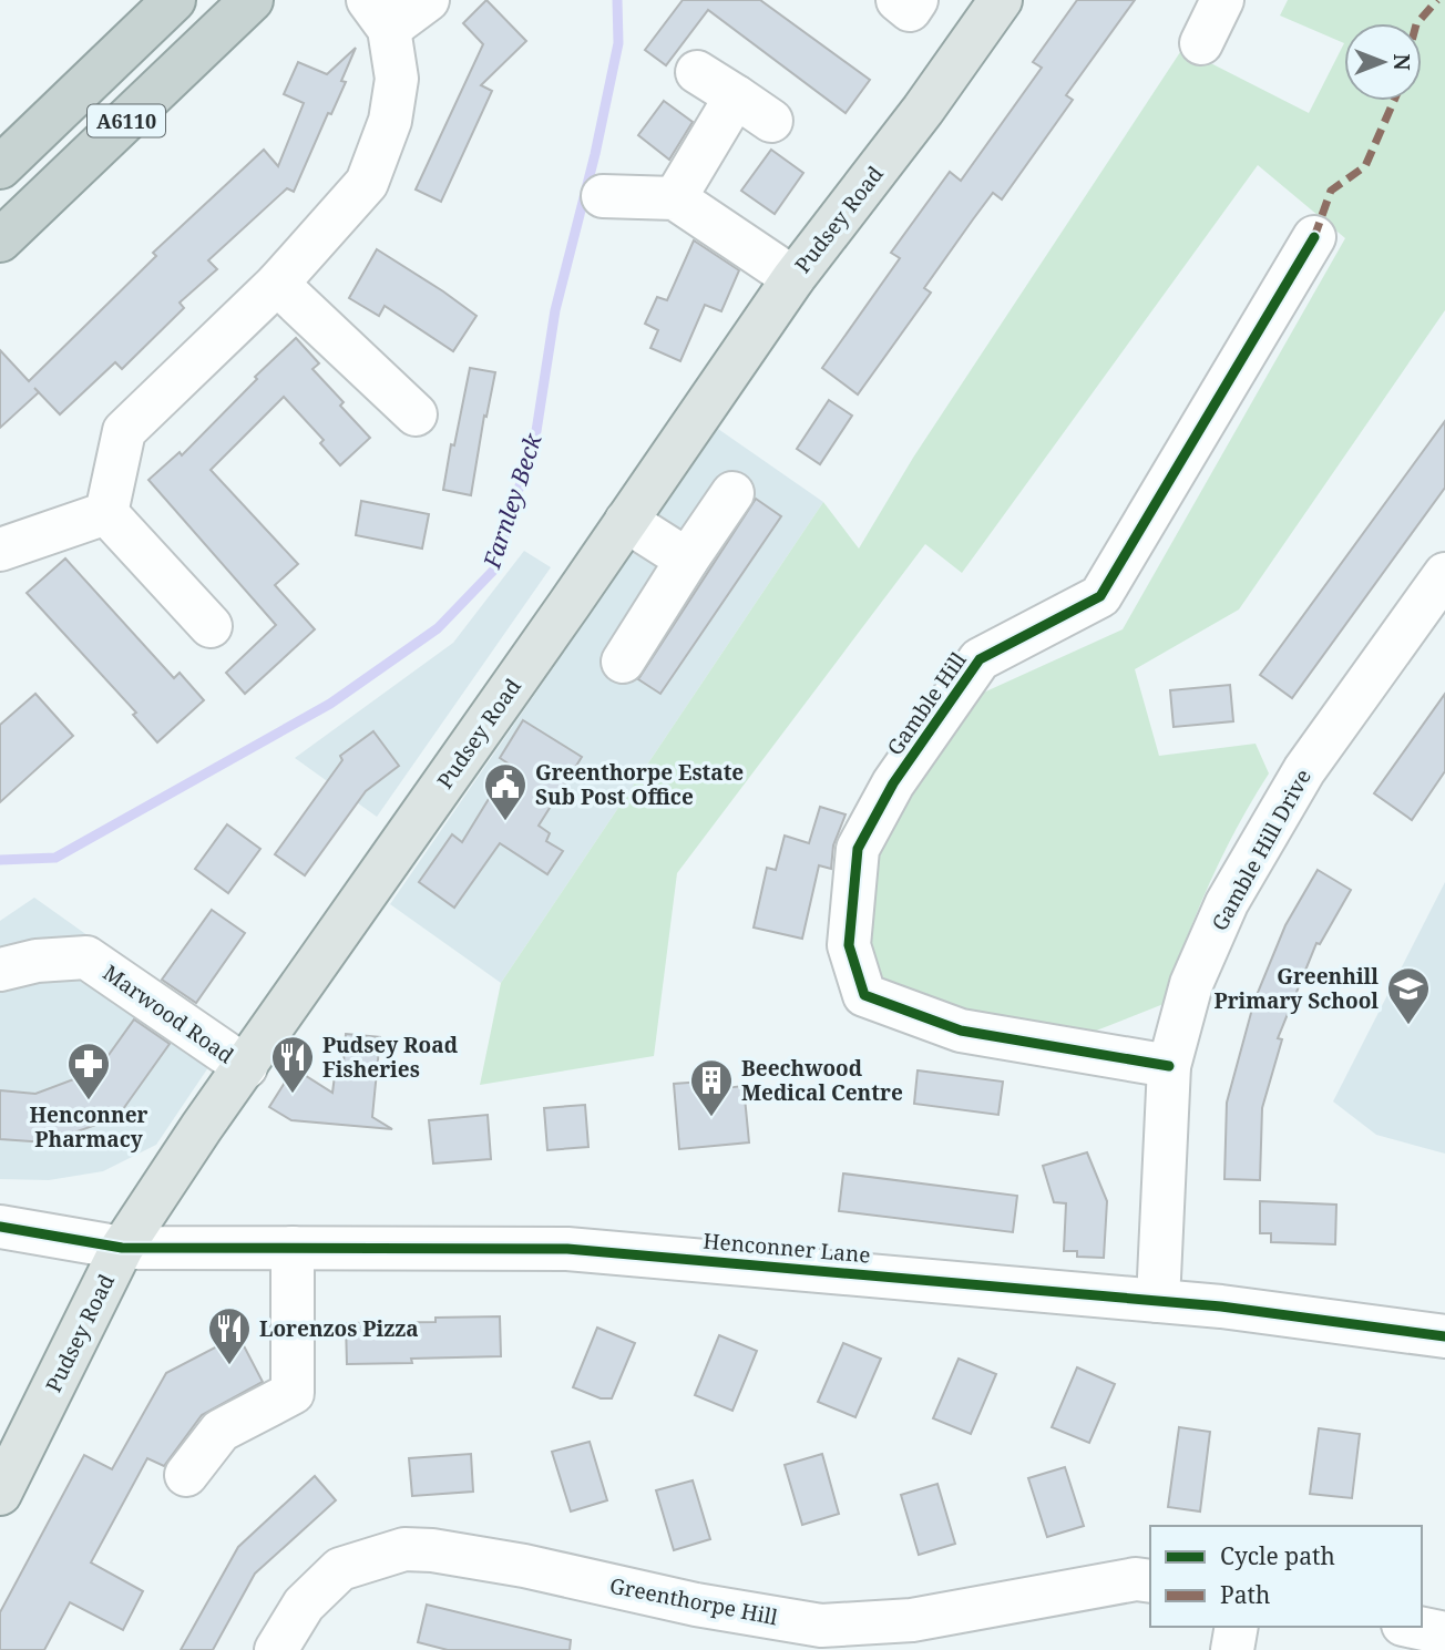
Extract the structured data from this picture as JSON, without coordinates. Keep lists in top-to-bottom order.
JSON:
{
  "streets": {
    "highway": ["A6110"],
    "main road": ["Pudsey Road"],
    "street": [
      "Gamble Hill",
      "Gamble Hill Drive",
      "Marwood Road",
      "Henconner Lane",
      "Greenthorpe Hill"
    ]
  },
  "crossings": [
    ["Pudsey Road", "Marwood Road"],
    ["Pudsey Road", "Henconner Lane"],
    ["Gamble Hill", "Gamble Hill Drive"],
    ["Gamble Hill Drive", "Henconner Lane"]
  ],
  "water": ["Farnley Beck"],
  "places": {
    "public building": ["Greenthorpe Estate Sub Post Office"],
    "school or university": ["Greenhill Primary School"],
    "restaurant": ["Pudsey Road Fisheries", "Lorenzos Pizza"],
    "pharmacy": ["Henconner Pharmacy"],
    "building": ["Beechwood Medical Centre"]
  },
  "legend": ["Cycle path", "Path"],
  "north": "right"
}
